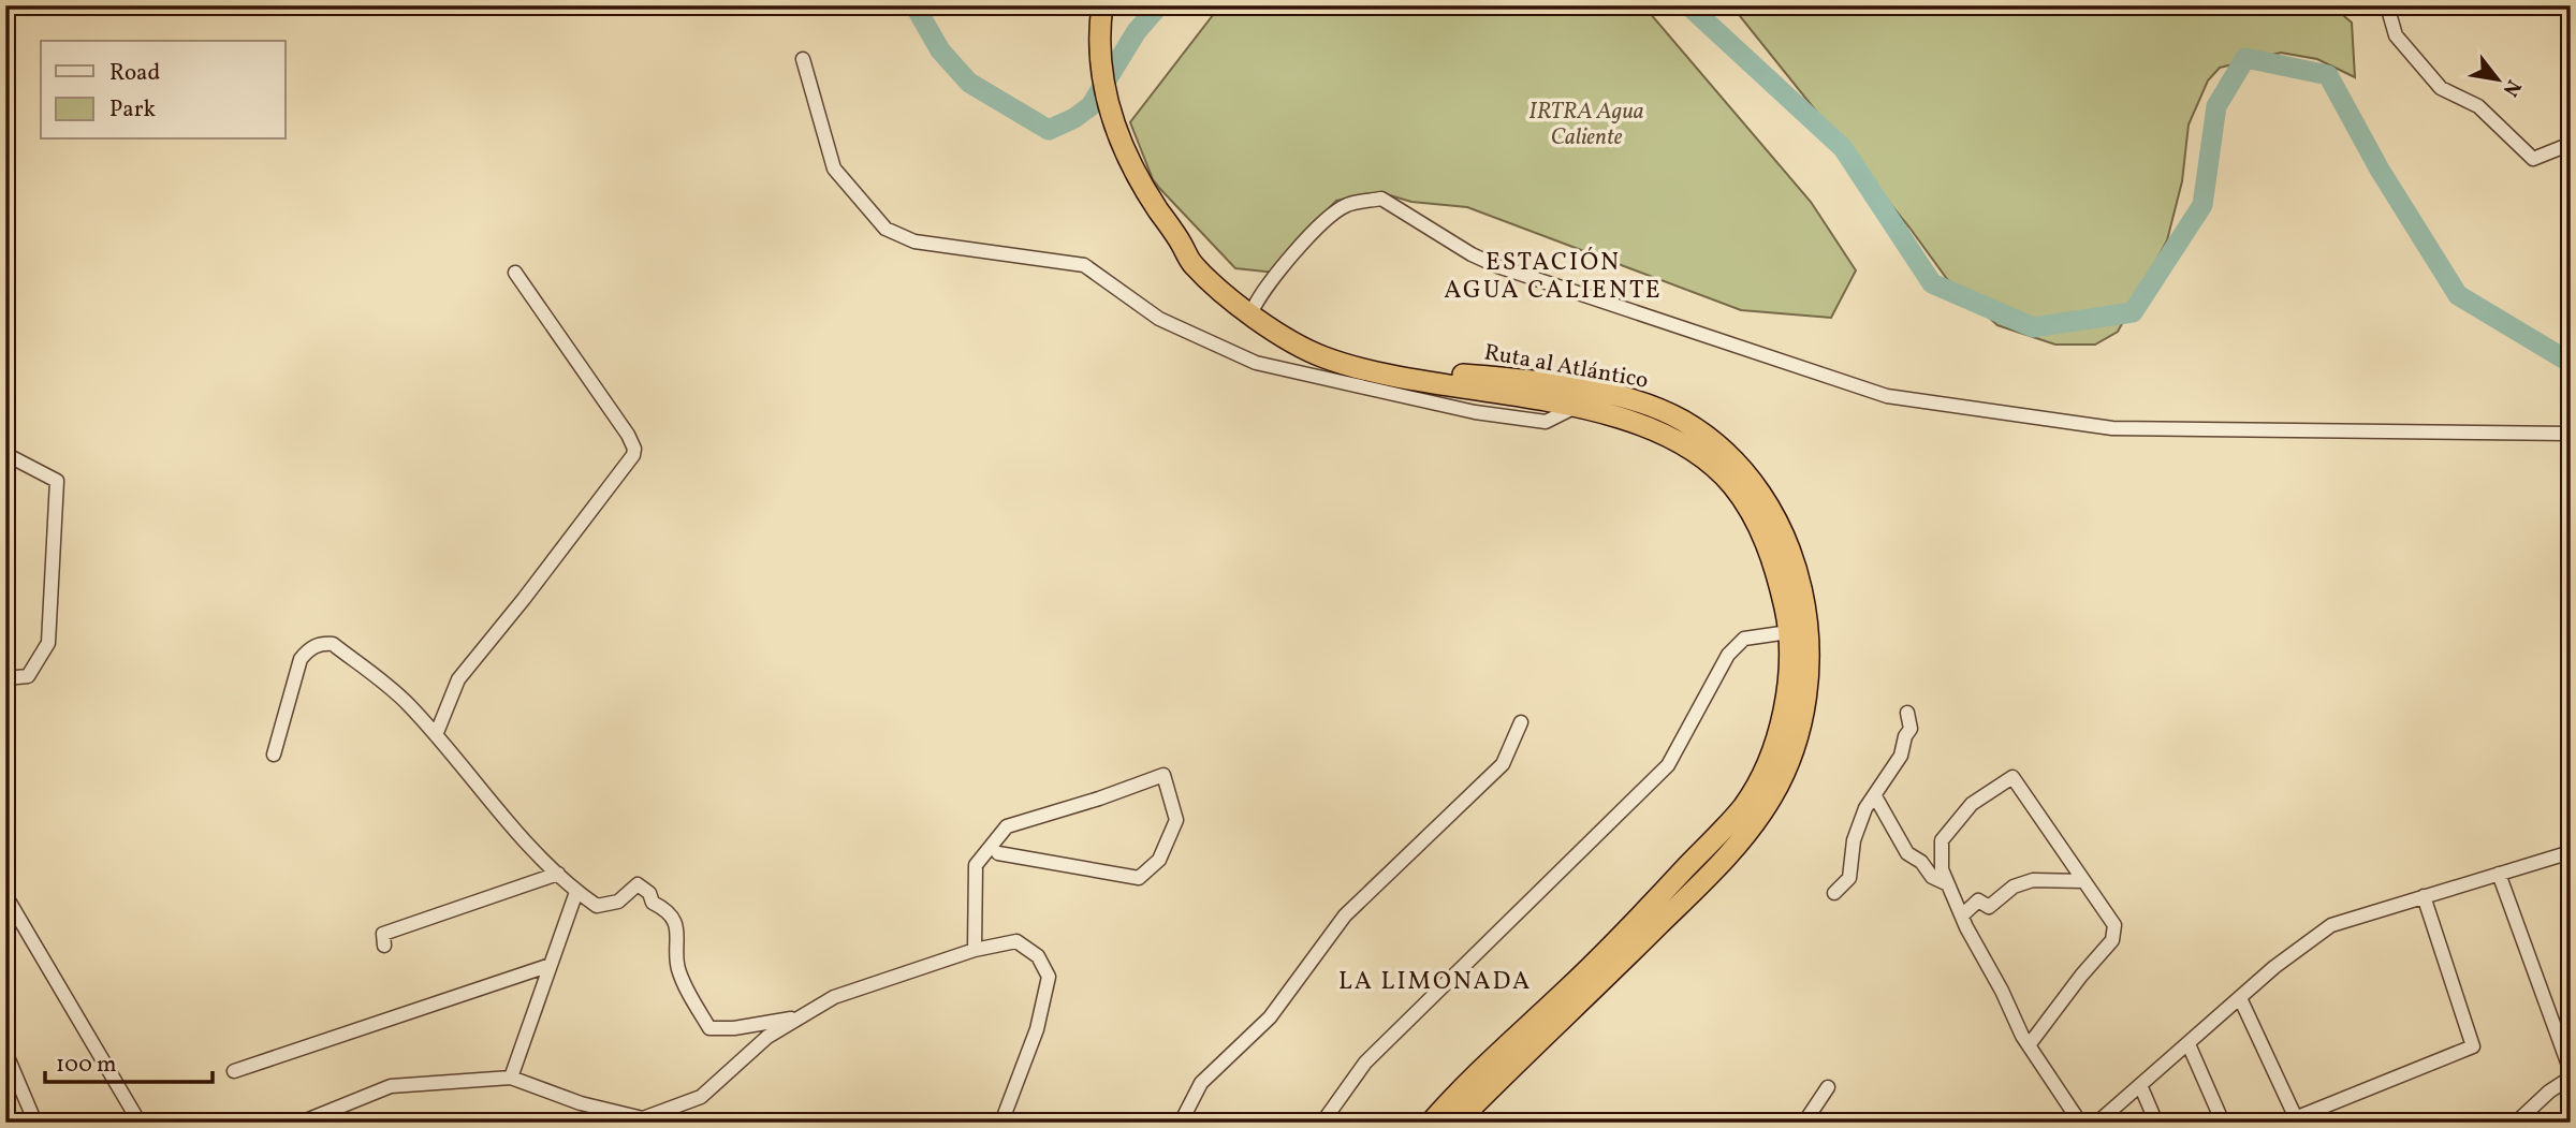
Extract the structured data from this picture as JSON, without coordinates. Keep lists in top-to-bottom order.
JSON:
{
  "streets": {
    "highway": ["Ruta al Atlántico"]
  },
  "districts": ["ESTACIÓN AGUA CALIENTE", "LA LIMONADA"],
  "parks": ["IRTRA Agua Caliente"],
  "legend": ["Road", "Park"],
  "scale_bar": "100 m",
  "north": "bottom right"
}
